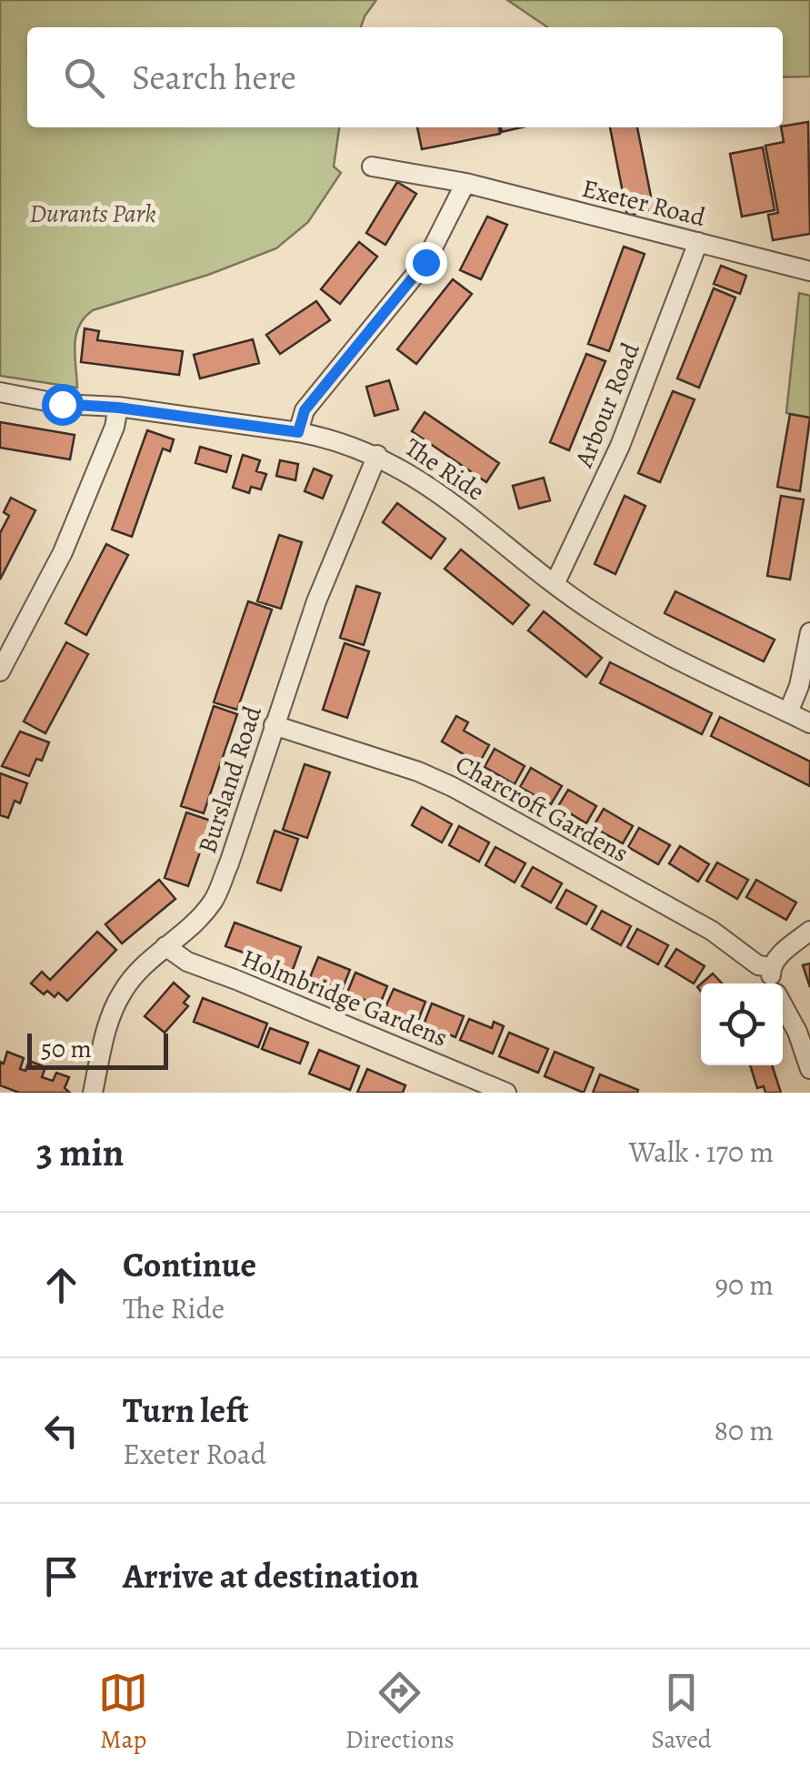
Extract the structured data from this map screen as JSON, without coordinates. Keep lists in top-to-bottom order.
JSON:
{
  "streets": {
    "street": [
      "Exeter Road",
      "Arbour Road",
      "The Ride",
      "Bursland Road",
      "Charcroft Gardens",
      "Holmbridge Gardens"
    ]
  },
  "crossings": [
    ["Exeter Road", "Arbour Road"],
    ["Arbour Road", "The Ride"],
    ["The Ride", "Bursland Road"],
    ["Bursland Road", "Charcroft Gardens"],
    ["Bursland Road", "Holmbridge Gardens"]
  ],
  "parks": ["Durants Park"],
  "scale_bar": "50 m",
  "page": {
    "search": "Search here",
    "scale": "50 m",
    "heading": ["3 min", "Walk · 170 m"],
    "list": [
      ["Continue", "The Ride", "90 m"],
      ["Turn left", "Exeter Road", "80 m"],
      "Arrive at destination"
    ],
    "nav": ["Map", "Directions", "Saved"]
  }
}
